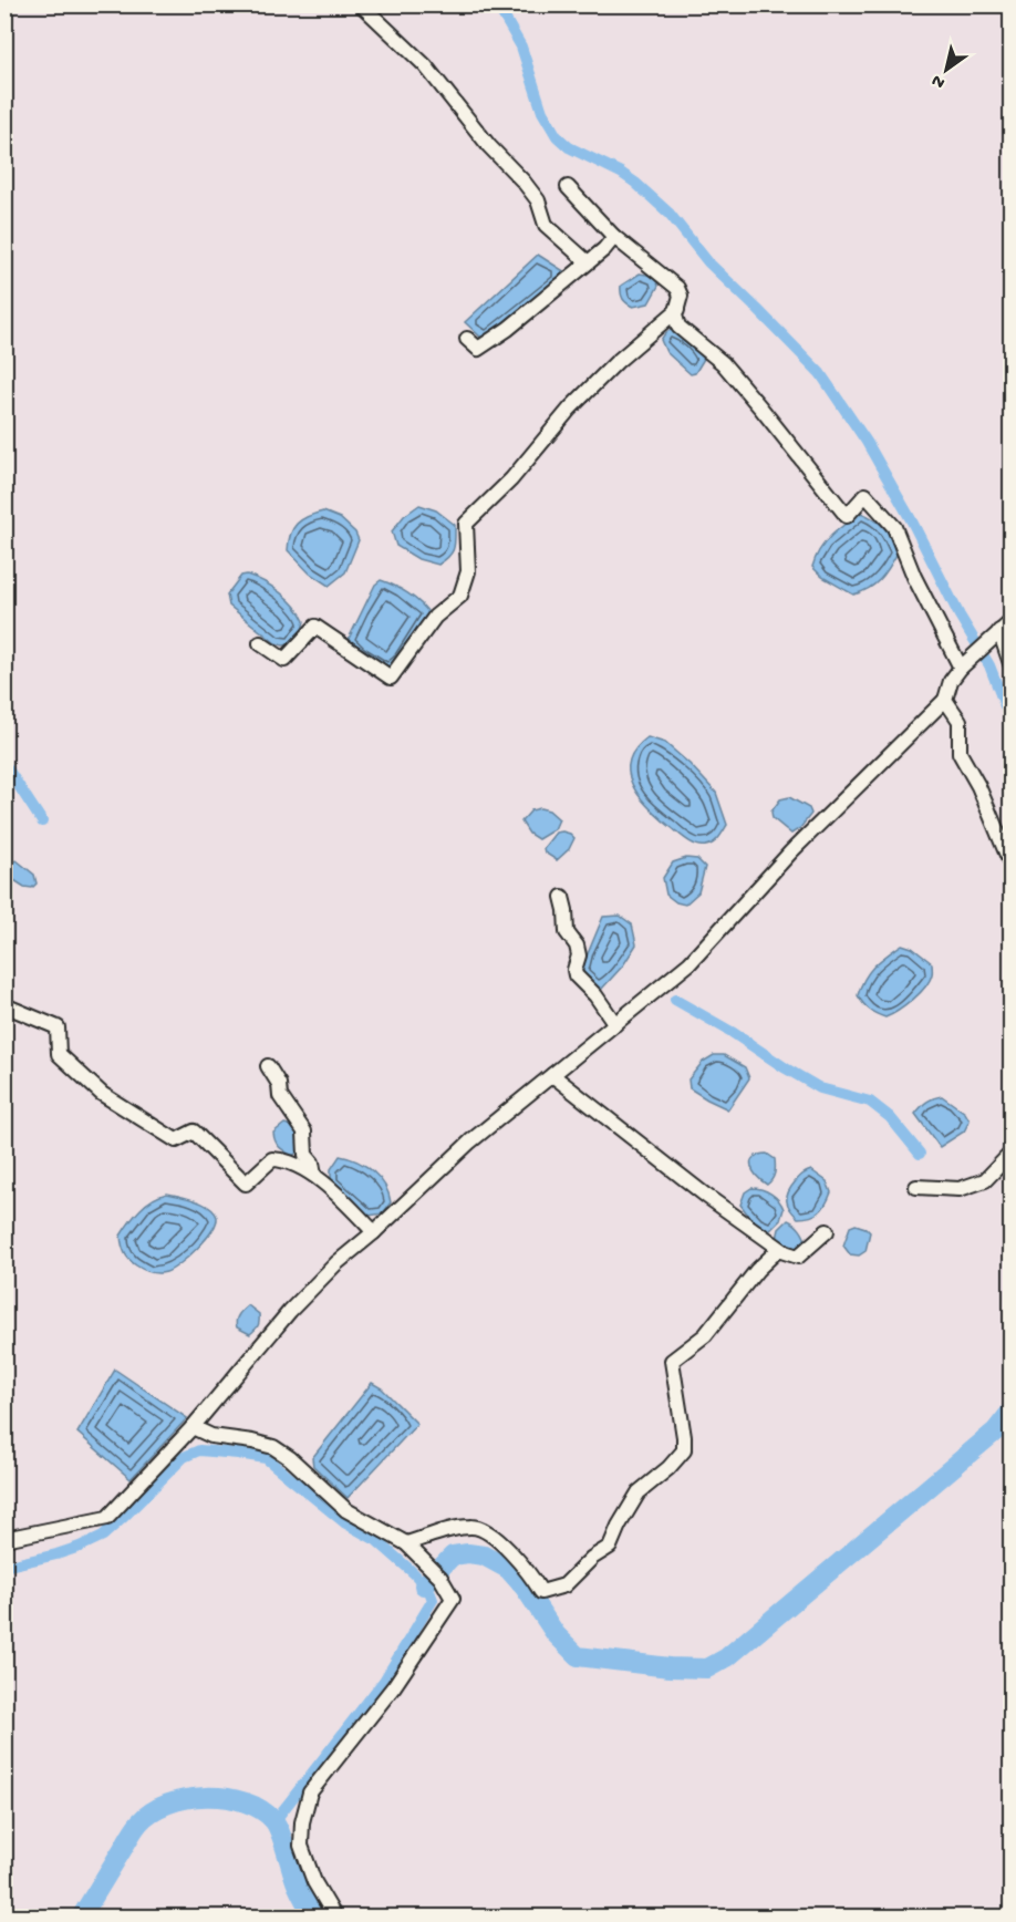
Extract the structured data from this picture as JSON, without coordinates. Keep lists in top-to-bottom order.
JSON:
{
  "north": "bottom left"
}
